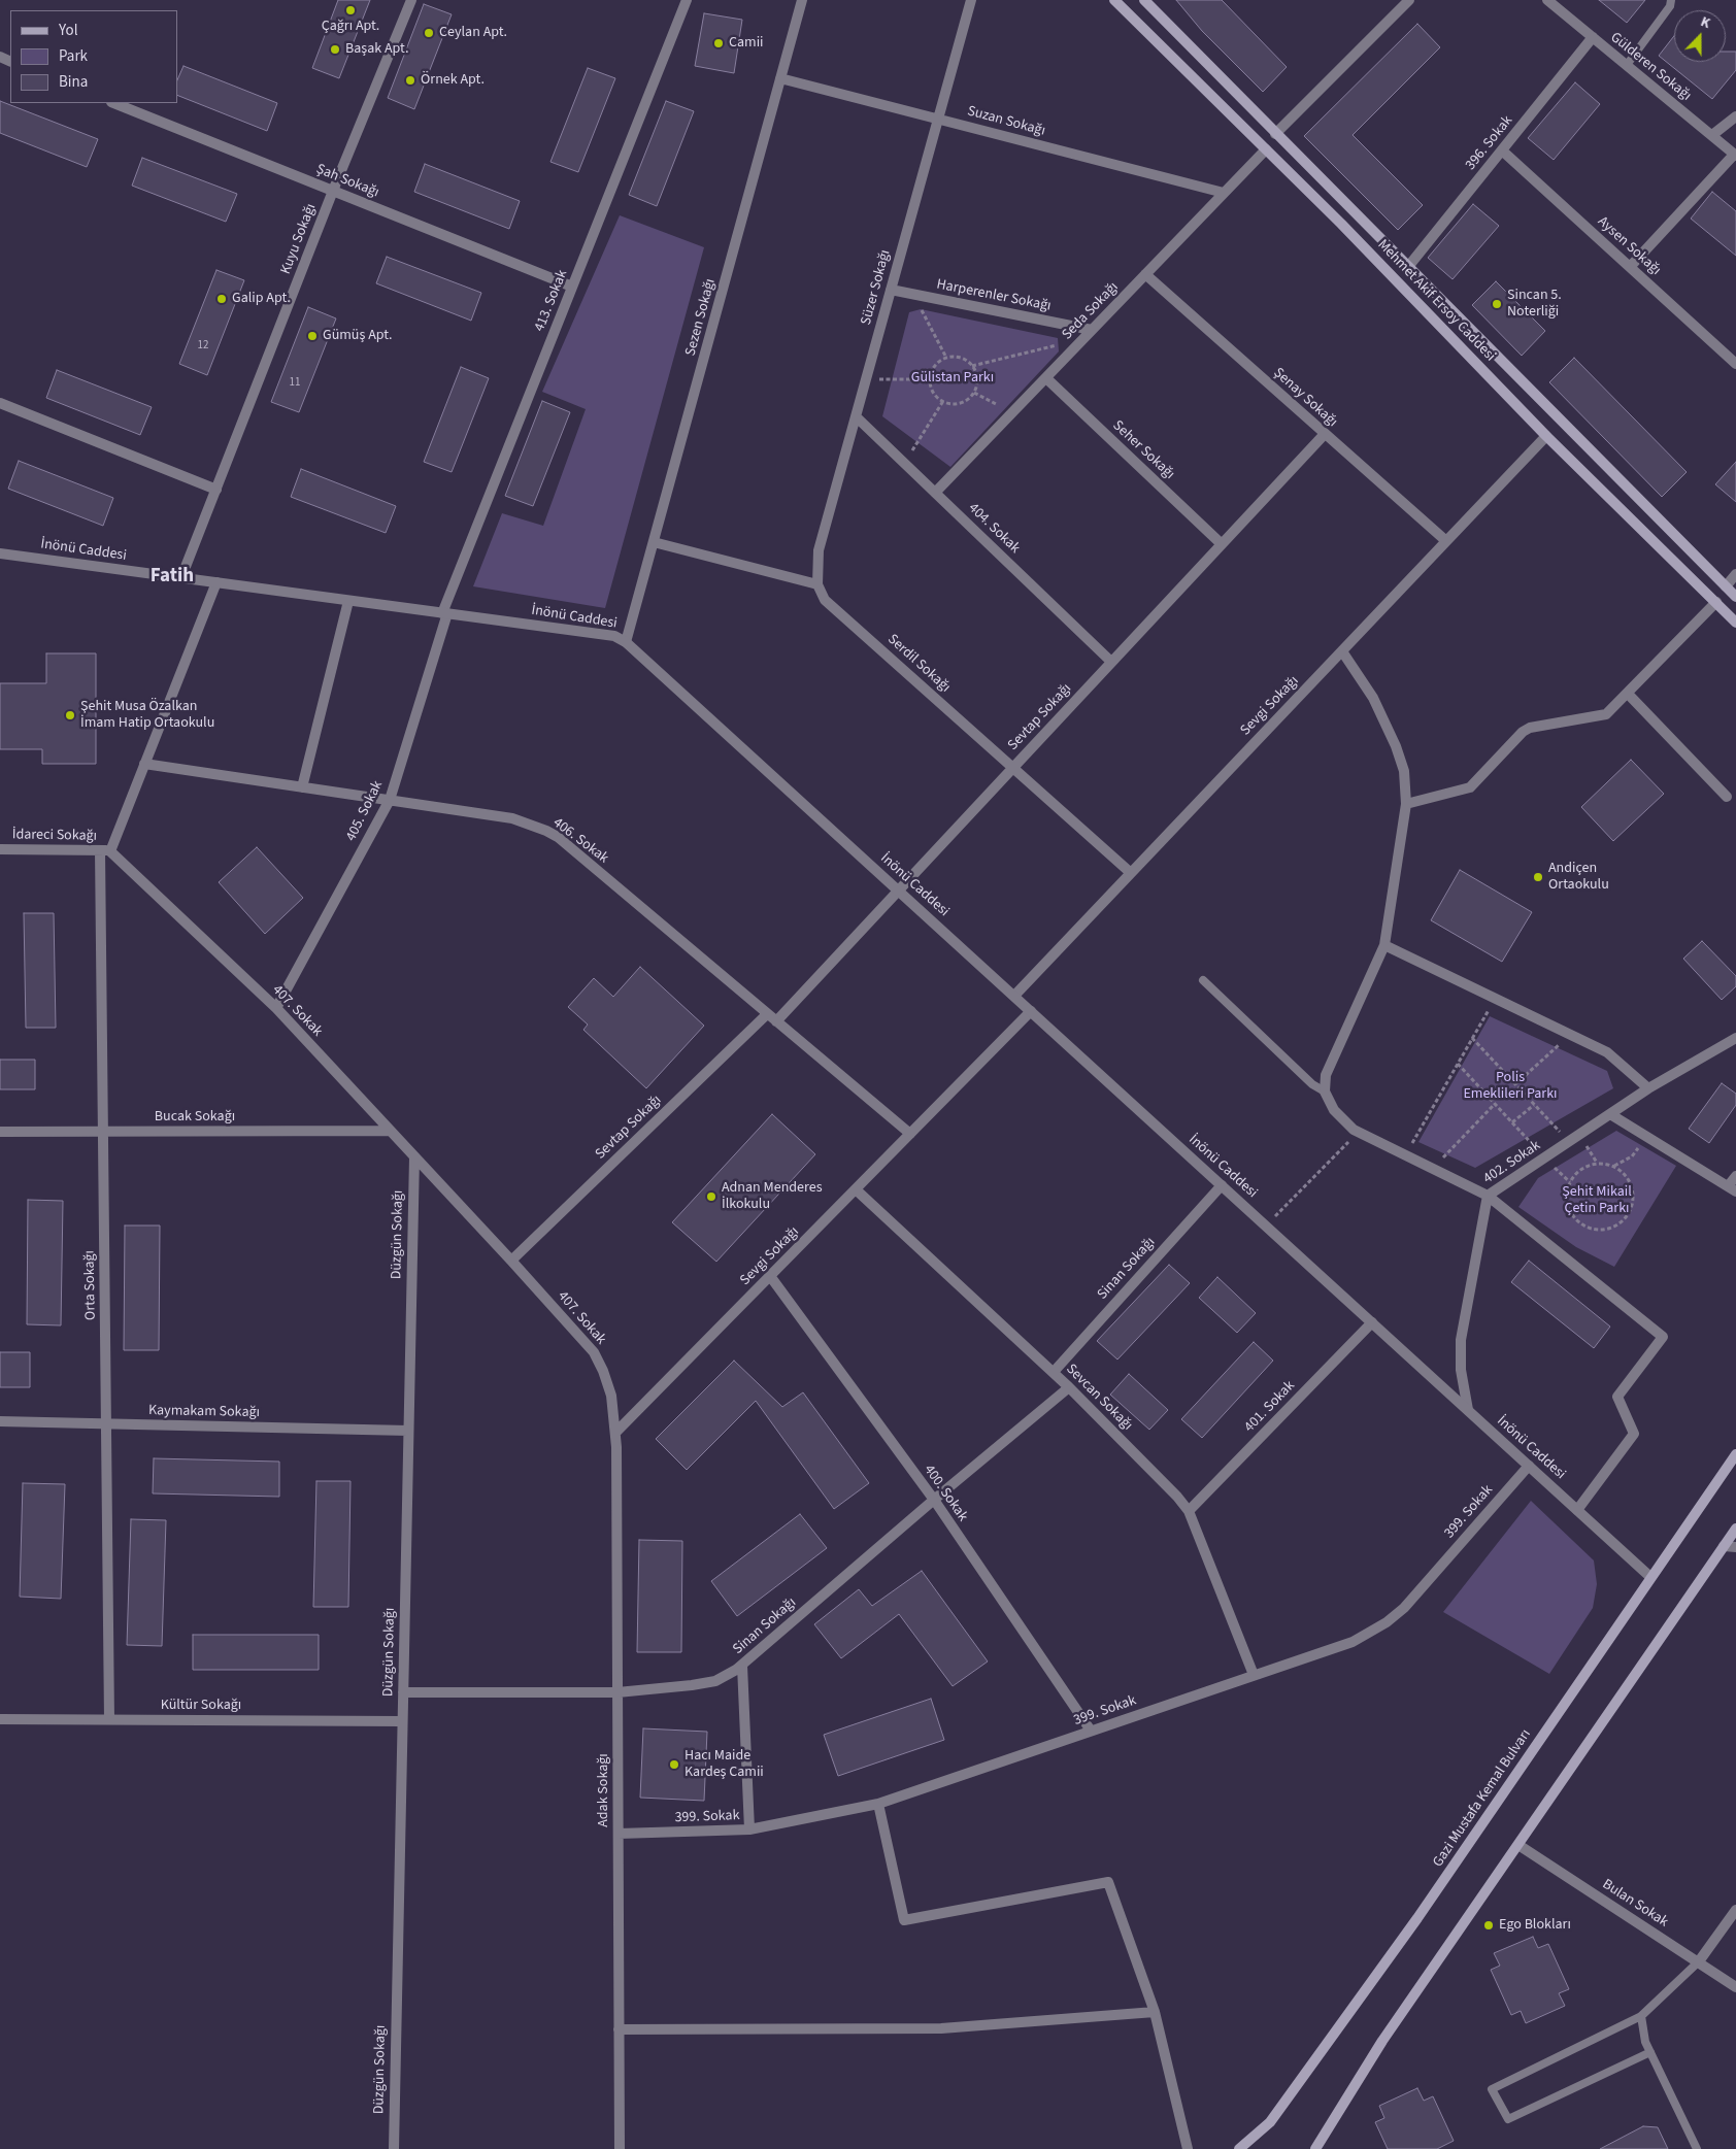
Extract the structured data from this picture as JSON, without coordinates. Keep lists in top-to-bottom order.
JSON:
{
  "streets": {
    "main road": ["Mehmet Akif Ersoy Caddesi", "Gazi Mustafa Kemal Bulvarı"],
    "street": [
      "Gülderen Sokağı",
      "Suzan Sokağı",
      "396. Sokak",
      "Şah Sokağı",
      "Kuyu Sokağı",
      "Aysen Sokağı",
      "Süzer Sokağı",
      "Harperenler Sokağı",
      "413. Sokak",
      "Seda Sokağı",
      "Sezen Sokağı",
      "Şenay Sokağı",
      "Seher Sokağı",
      "404. Sokak",
      "İnönü Caddesi",
      "Serdil Sokağı",
      "Sevgi Sokağı",
      "Sevtap Sokağı",
      "405. Sokak",
      "İdareci Sokağı",
      "406. Sokak",
      "407. Sokak",
      "Bucak Sokağı",
      "402. Sokak",
      "Düzgün Sokağı",
      "Sinan Sokağı",
      "Orta Sokağı",
      "Sevcan Sokağı",
      "401. Sokak",
      "Kaymakam Sokağı",
      "400. Sokak",
      "399. Sokak",
      "Kültür Sokağı",
      "Adak Sokağı",
      "Bulan Sokak"
    ]
  },
  "crossings": [
    ["Gülderen Sokağı", "396. Sokak"],
    ["Suzan Sokağı", "Süzer Sokağı"],
    ["Suzan Sokağı", "Seda Sokağı"],
    ["Suzan Sokağı", "Sezen Sokağı"],
    ["396. Sokak", "Aysen Sokağı"],
    ["396. Sokak", "Mehmet Akif Ersoy Caddesi"],
    ["Şah Sokağı", "Kuyu Sokağı"],
    ["Şah Sokağı", "413. Sokak"],
    ["Kuyu Sokağı", "İnönü Caddesi"],
    ["Süzer Sokağı", "Harperenler Sokağı"],
    ["Süzer Sokağı", "404. Sokak"],
    ["Süzer Sokağı", "Serdil Sokağı"],
    ["Harperenler Sokağı", "Seda Sokağı"],
    ["413. Sokak", "İnönü Caddesi"],
    ["413. Sokak", "405. Sokak"],
    ["Mehmet Akif Ersoy Caddesi", "Seda Sokağı"],
    ["Mehmet Akif Ersoy Caddesi", "Sevgi Sokağı"],
    ["Seda Sokağı", "Şenay Sokağı"],
    ["Seda Sokağı", "Seher Sokağı"],
    ["Seda Sokağı", "404. Sokak"],
    ["Sezen Sokağı", "İnönü Caddesi"],
    ["Şenay Sokağı", "Sevgi Sokağı"],
    ["Şenay Sokağı", "Sevtap Sokağı"],
    ["Seher Sokağı", "Sevtap Sokağı"],
    ["404. Sokak", "Sevtap Sokağı"],
    ["İnönü Caddesi", "Sevgi Sokağı"],
    ["İnönü Caddesi", "Sevtap Sokağı"],
    ["İnönü Caddesi", "405. Sokak"],
    ["İnönü Caddesi", "402. Sokak"],
    ["İnönü Caddesi", "Sinan Sokağı"],
    ["İnönü Caddesi", "401. Sokak"],
    ["İnönü Caddesi", "399. Sokak"],
    ["İnönü Caddesi", "Gazi Mustafa Kemal Bulvarı"],
    ["Serdil Sokağı", "Sevgi Sokağı"],
    ["Serdil Sokağı", "Sevtap Sokağı"],
    ["Sevgi Sokağı", "406. Sokak"],
    ["Sevgi Sokağı", "407. Sokak"],
    ["Sevgi Sokağı", "Sevcan Sokağı"],
    ["Sevgi Sokağı", "400. Sokak"],
    ["Sevgi Sokağı", "Adak Sokağı"],
    ["Sevtap Sokağı", "406. Sokak"],
    ["Sevtap Sokağı", "407. Sokak"],
    ["405. Sokak", "406. Sokak"],
    ["405. Sokak", "407. Sokak"],
    ["İdareci Sokağı", "407. Sokak"],
    ["İdareci Sokağı", "Orta Sokağı"],
    ["407. Sokak", "Bucak Sokağı"],
    ["407. Sokak", "Düzgün Sokağı"],
    ["407. Sokak", "Orta Sokağı"],
    ["407. Sokak", "Adak Sokağı"],
    ["Bucak Sokağı", "Orta Sokağı"],
    ["Düzgün Sokağı", "Sinan Sokağı"],
    ["Düzgün Sokağı", "Kaymakam Sokağı"],
    ["Düzgün Sokağı", "Kültür Sokağı"],
    ["Sinan Sokağı", "Sevcan Sokağı"],
    ["Sinan Sokağı", "400. Sokak"],
    ["Sinan Sokağı", "Adak Sokağı"],
    ["Orta Sokağı", "Kaymakam Sokağı"],
    ["Orta Sokağı", "Kültür Sokağı"],
    ["Sevcan Sokağı", "401. Sokak"],
    ["Sevcan Sokağı", "399. Sokak"],
    ["400. Sokak", "399. Sokak"],
    ["399. Sokak", "Adak Sokağı"]
  ],
  "districts": ["Fatih"],
  "parks": ["Gülistan Parkı", "Polis Emeklileri Parkı", "Şehit Mikail Çetin Parkı"],
  "places": [
    "Çağrı Apt.",
    "Ceylan Apt.",
    "Camii",
    "Başak Apt.",
    "Örnek Apt.",
    "Galip Apt.",
    "Sincan 5. Noterliği",
    "Gümüş Apt.",
    "Şehit Musa Özalkan İmam Hatip Ortaokulu",
    "Andiçen Ortaokulu",
    "Adnan Menderes İlkokulu",
    "Hacı Maide Kardeş Camii",
    "Ego Blokları"
  ],
  "house_numbers": ["12", "11"],
  "legend": ["Yol", "Park", "Bina"],
  "north": "top"
}
